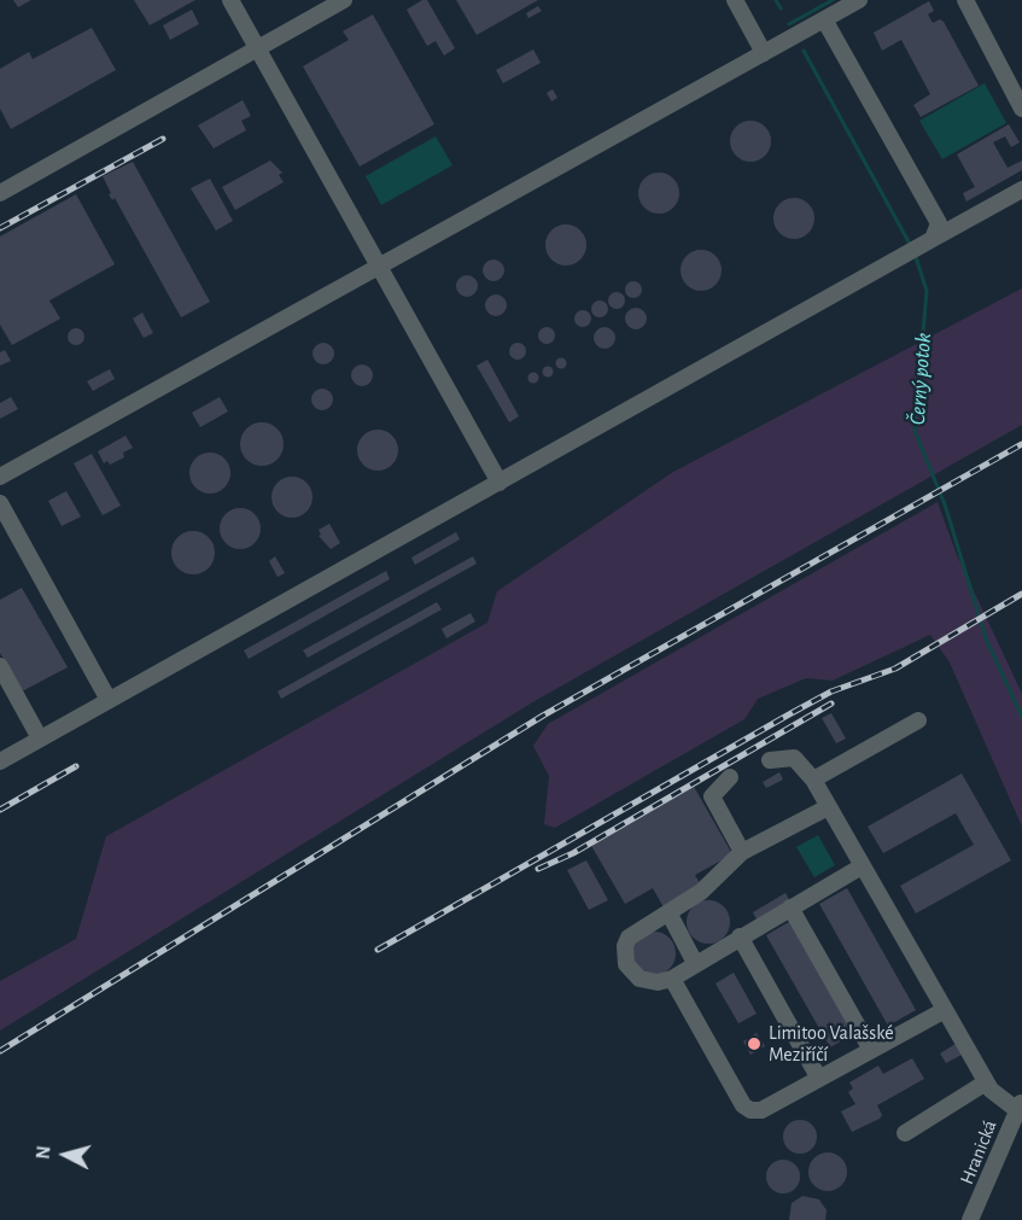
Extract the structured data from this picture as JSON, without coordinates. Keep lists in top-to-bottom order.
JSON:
{
  "streets": {
    "street": ["Hranická"]
  },
  "water": ["Černý potok"],
  "places": ["Limitoo Valašské Meziříčí"],
  "north": "left"
}
